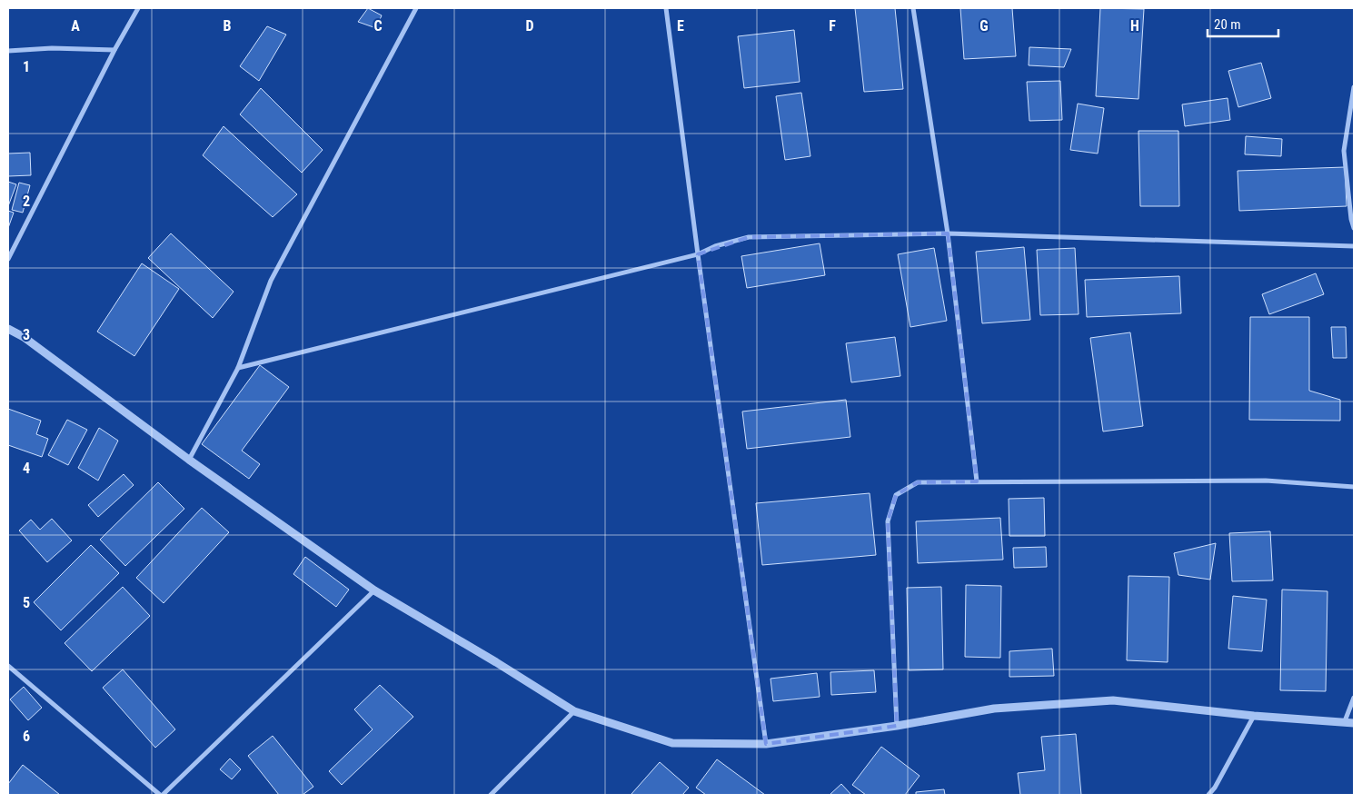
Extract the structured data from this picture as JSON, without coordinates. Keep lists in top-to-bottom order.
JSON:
{
  "scale_bar": "20 m",
  "grid": {
    "columns": [
      "A",
      "B",
      "C",
      "D",
      "E",
      "F",
      "G",
      "H"
    ],
    "rows": [
      "1",
      "2",
      "3",
      "4",
      "5",
      "6"
    ]
  }
}
